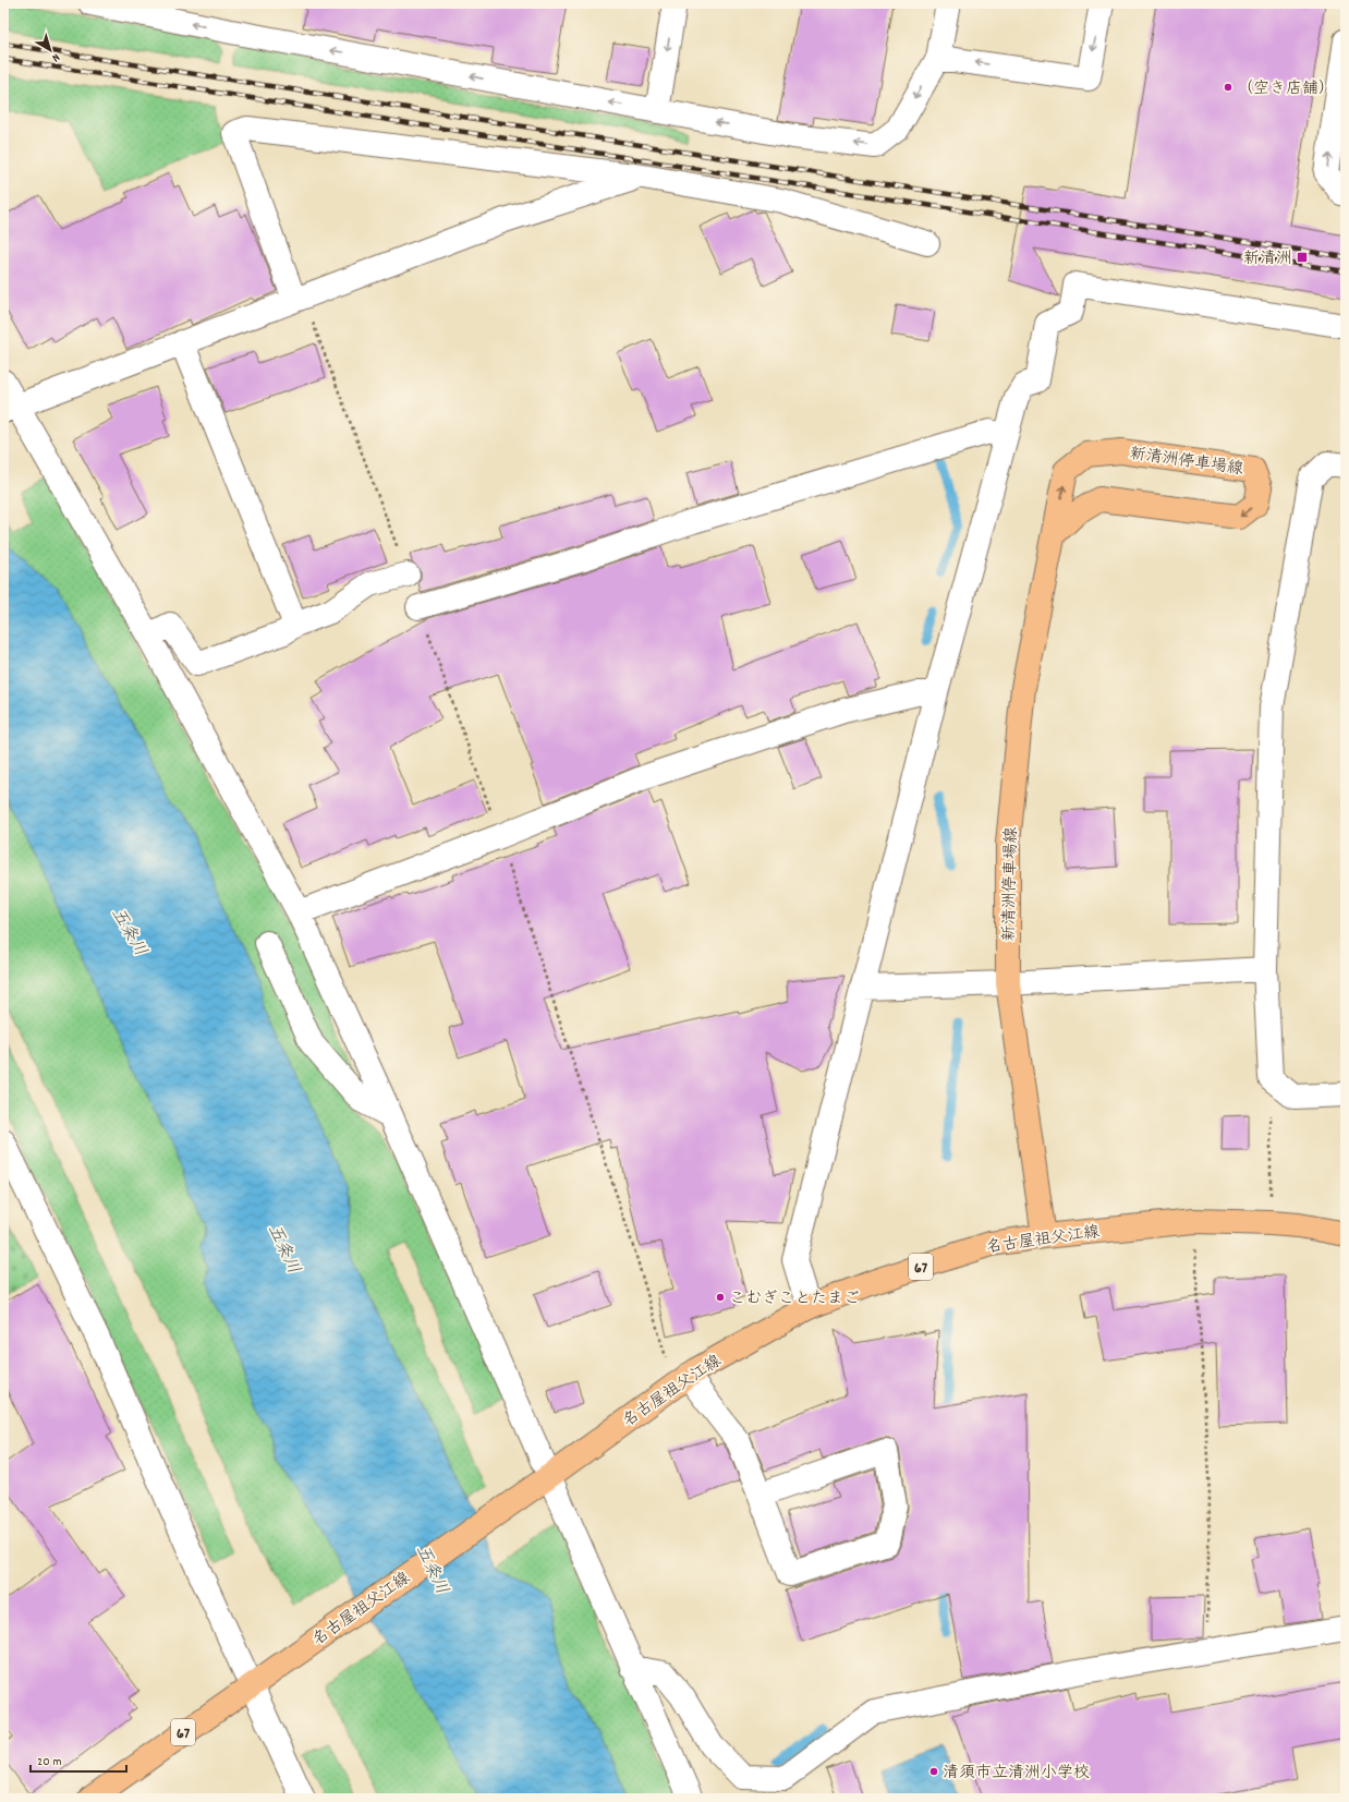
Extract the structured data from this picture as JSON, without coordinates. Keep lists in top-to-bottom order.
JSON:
{
  "streets": {
    "main road": ["新清洲停車場線", "名古屋祖父江線", "67"]
  },
  "crossings": [
    ["新清洲停車場線", "名古屋祖父江線"]
  ],
  "water": ["五条川"],
  "places": {
    "other": ["（空き店舗）", "こむぎことたまご", "清須市立清洲小学校"],
    "transit": ["新清洲"]
  },
  "scale_bar": "20 m",
  "north": "bottom right"
}
